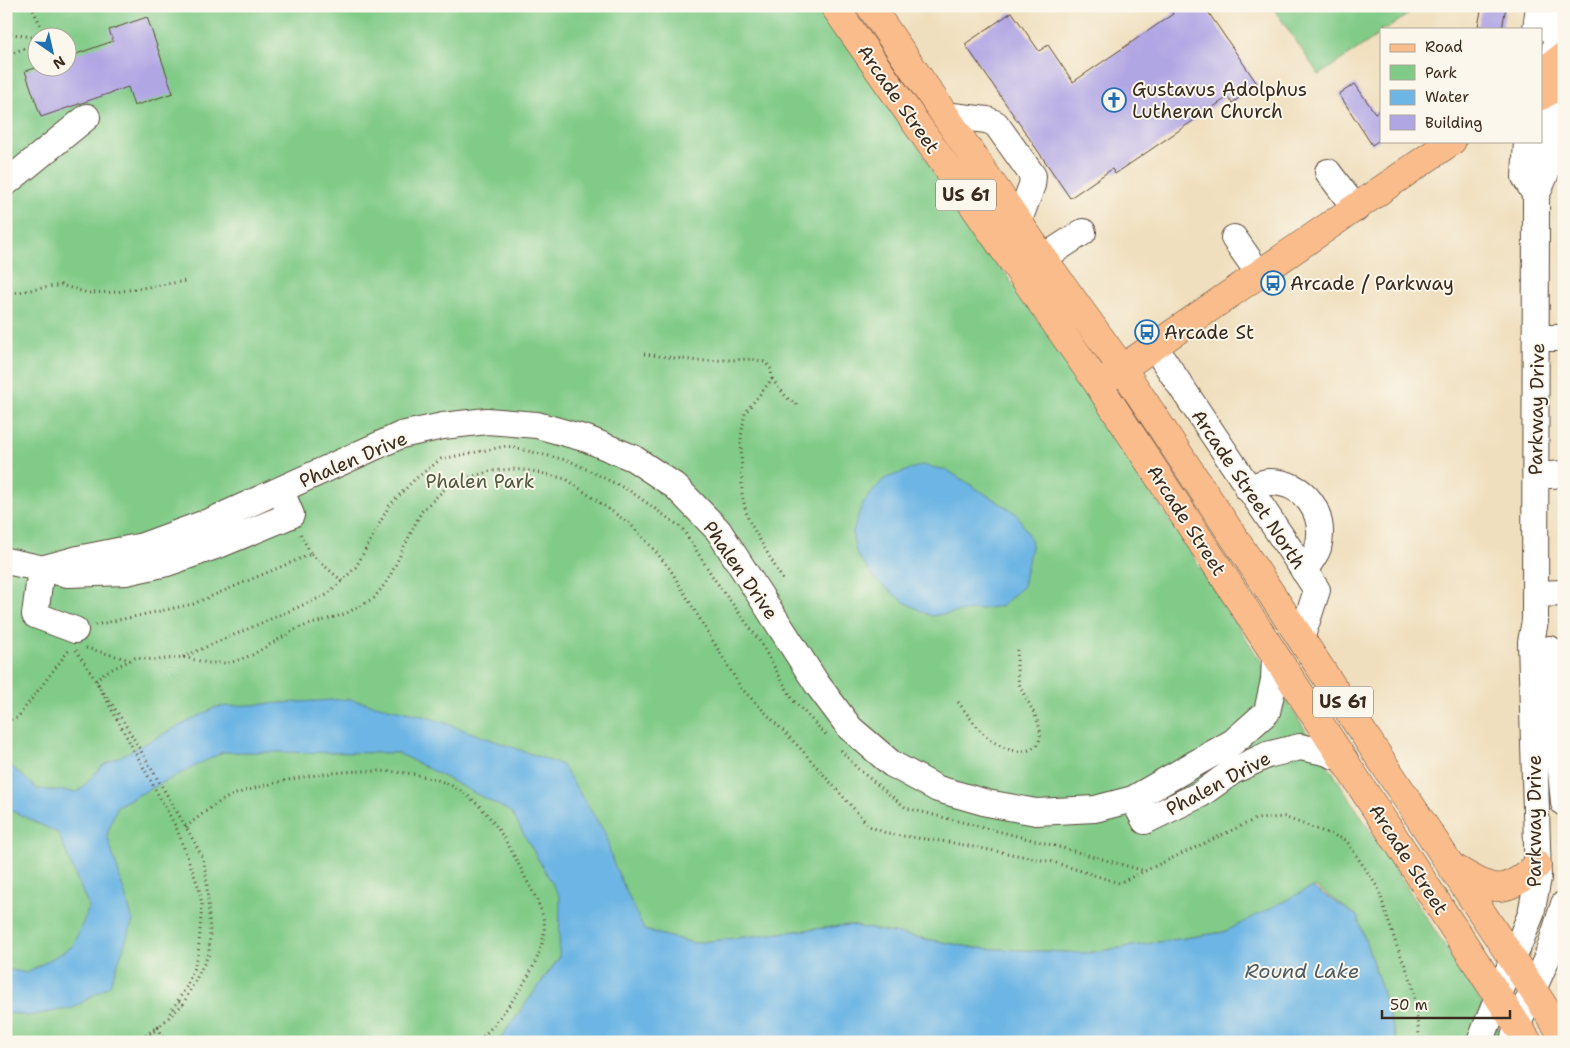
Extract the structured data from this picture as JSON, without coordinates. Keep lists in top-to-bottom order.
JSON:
{
  "streets": {
    "main road": ["Arcade Street", "US 61"],
    "street": ["Parkway Drive", "Phalen Drive", "Arcade Street North"]
  },
  "crossings": [
    ["Arcade Street", "Parkway Drive"],
    ["Arcade Street", "Phalen Drive"],
    ["Arcade Street", "Arcade Street North"]
  ],
  "water": ["Round Lake"],
  "parks": ["Phalen Park"],
  "places": {
    "church": ["Gustavus Adolphus Lutheran Church"],
    "bus stop": ["Arcade / Parkway", "Arcade St"]
  },
  "legend": [
    "Road",
    "Park",
    "Water",
    "Building"
  ],
  "scale_bar": "50 m",
  "north": "bottom right"
}
